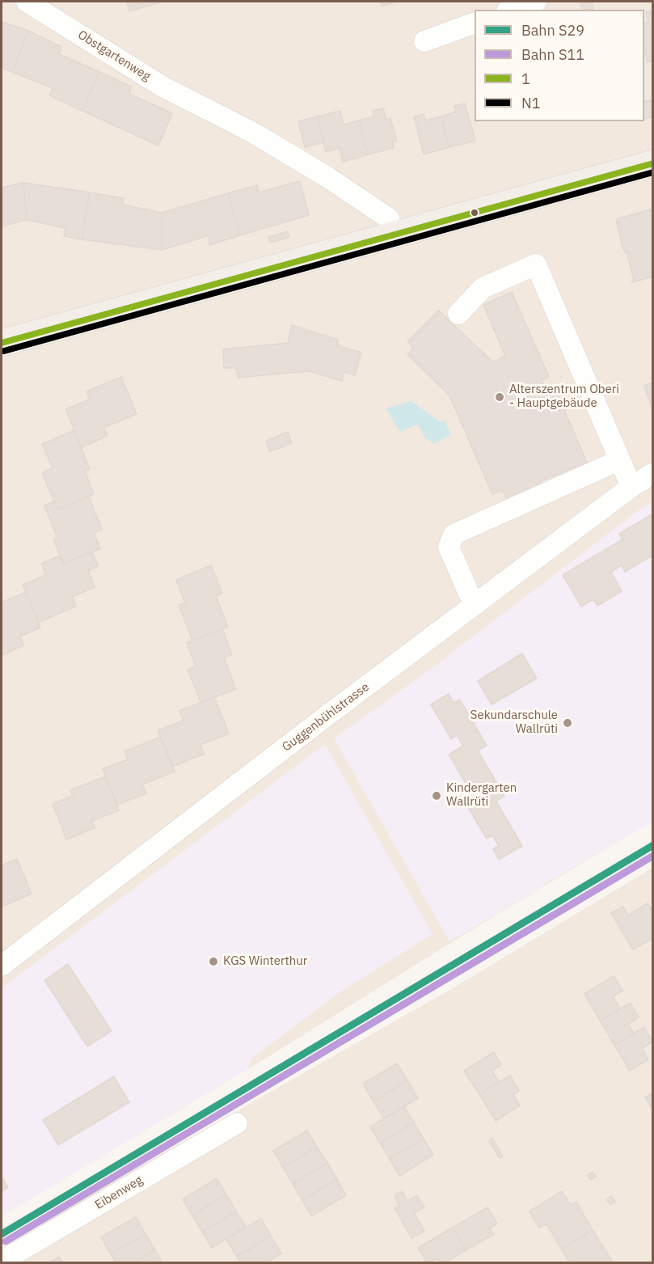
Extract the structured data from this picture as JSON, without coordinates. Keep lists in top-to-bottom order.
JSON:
{
  "streets": {
    "street": ["Obstgartenweg", "Guggenbühlstrasse", "Eibenweg"]
  },
  "places": [
    "Alterszentrum Oberi - Hauptgebäude",
    "Sekundarschule Wallrüti",
    "Kindergarten Wallrüti",
    "KGS Winterthur"
  ],
  "lines": [
    "transit line 1",
    "transit line N1",
    "rail line S29",
    "rail line S11"
  ],
  "legend": [
    "Bahn S29",
    "Bahn S11",
    "1",
    "N1"
  ]
}
